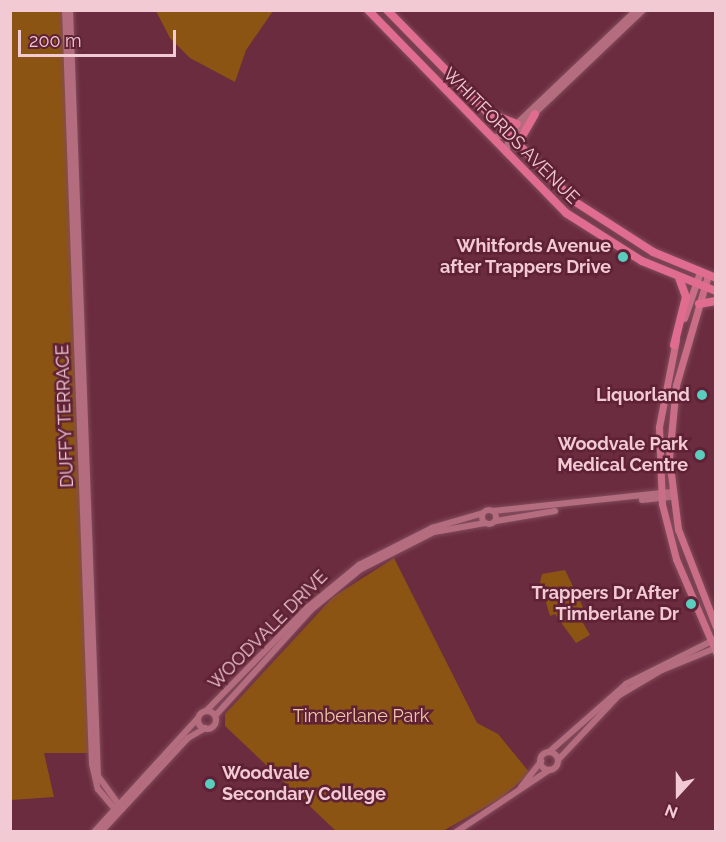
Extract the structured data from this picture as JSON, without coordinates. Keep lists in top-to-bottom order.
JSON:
{
  "streets": {
    "main road": ["WHITFORDS AVENUE"],
    "street": ["DUFFY TERRACE", "WOODVALE DRIVE"]
  },
  "parks": ["Timberlane Park"],
  "places": [
    "Whitfords Avenue after Trappers Drive",
    "Liquorland",
    "Woodvale Park Medical Centre",
    "Trappers Dr After Timberlane Dr",
    "Woodvale Secondary College"
  ],
  "scale_bar": "200 m",
  "north": "bottom"
}
